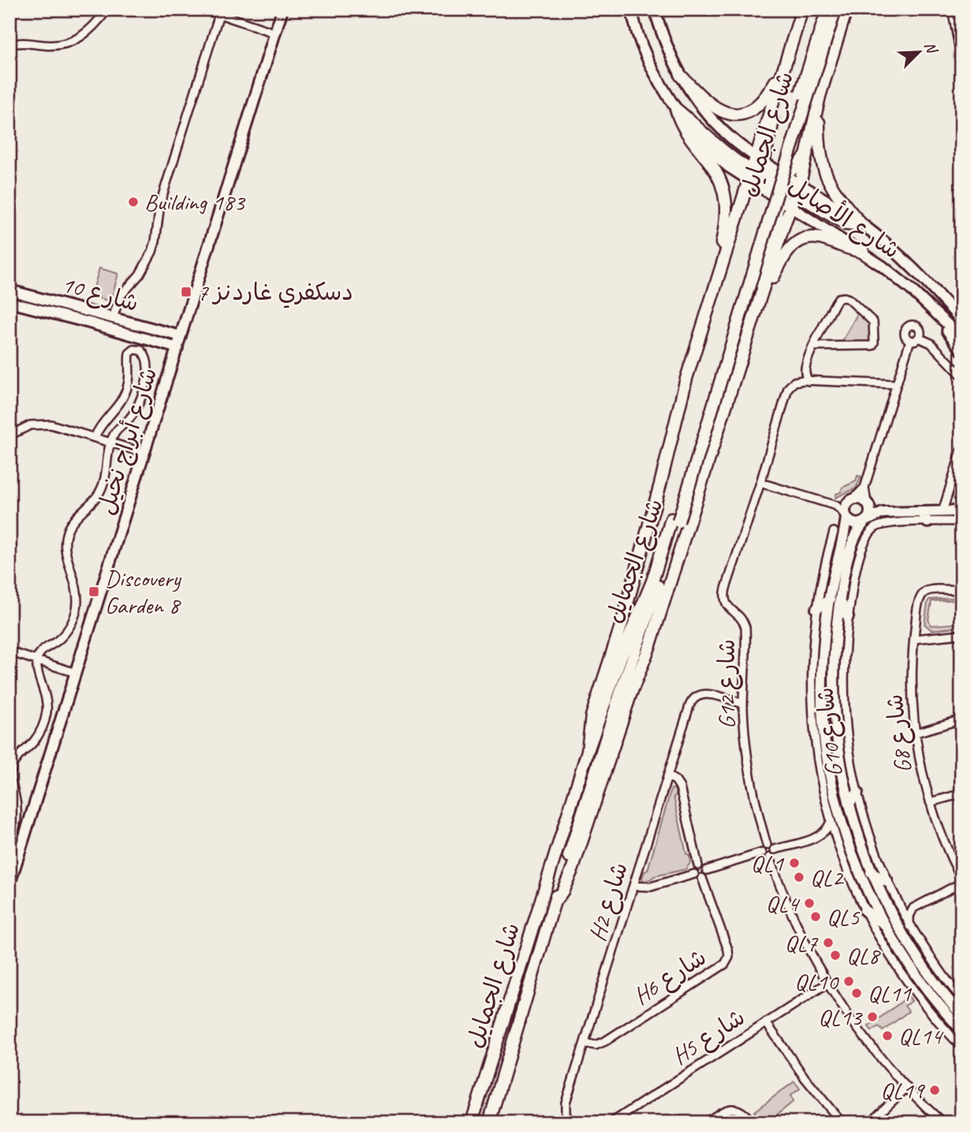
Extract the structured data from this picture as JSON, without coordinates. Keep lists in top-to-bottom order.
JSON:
{
  "streets": {
    "main road": ["شارع الجمايل"],
    "street": [
      "شارع الأصايل",
      "شارع 10",
      "شارع أبراج نخيل",
      "G12 شارع",
      "G10 شارع",
      "G8 شارع",
      "H2 شارع",
      "H6 شارع",
      "H5 شارع"
    ]
  },
  "crossings": [
    ["شارع 10", "شارع أبراج نخيل"],
    ["G12 شارع", "H2 شارع"],
    ["H2 شارع", "H6 شارع"]
  ],
  "places": {
    "other": [
      "Building 183",
      "QL1",
      "QL2",
      "QL4",
      "QL5",
      "QL7",
      "QL8",
      "QL10",
      "QL11",
      "QL13",
      "QL14",
      "QL19"
    ],
    "transit": ["دسكفري غاردنز 7", "Discovery Garden 8"]
  },
  "north": "top right"
}
